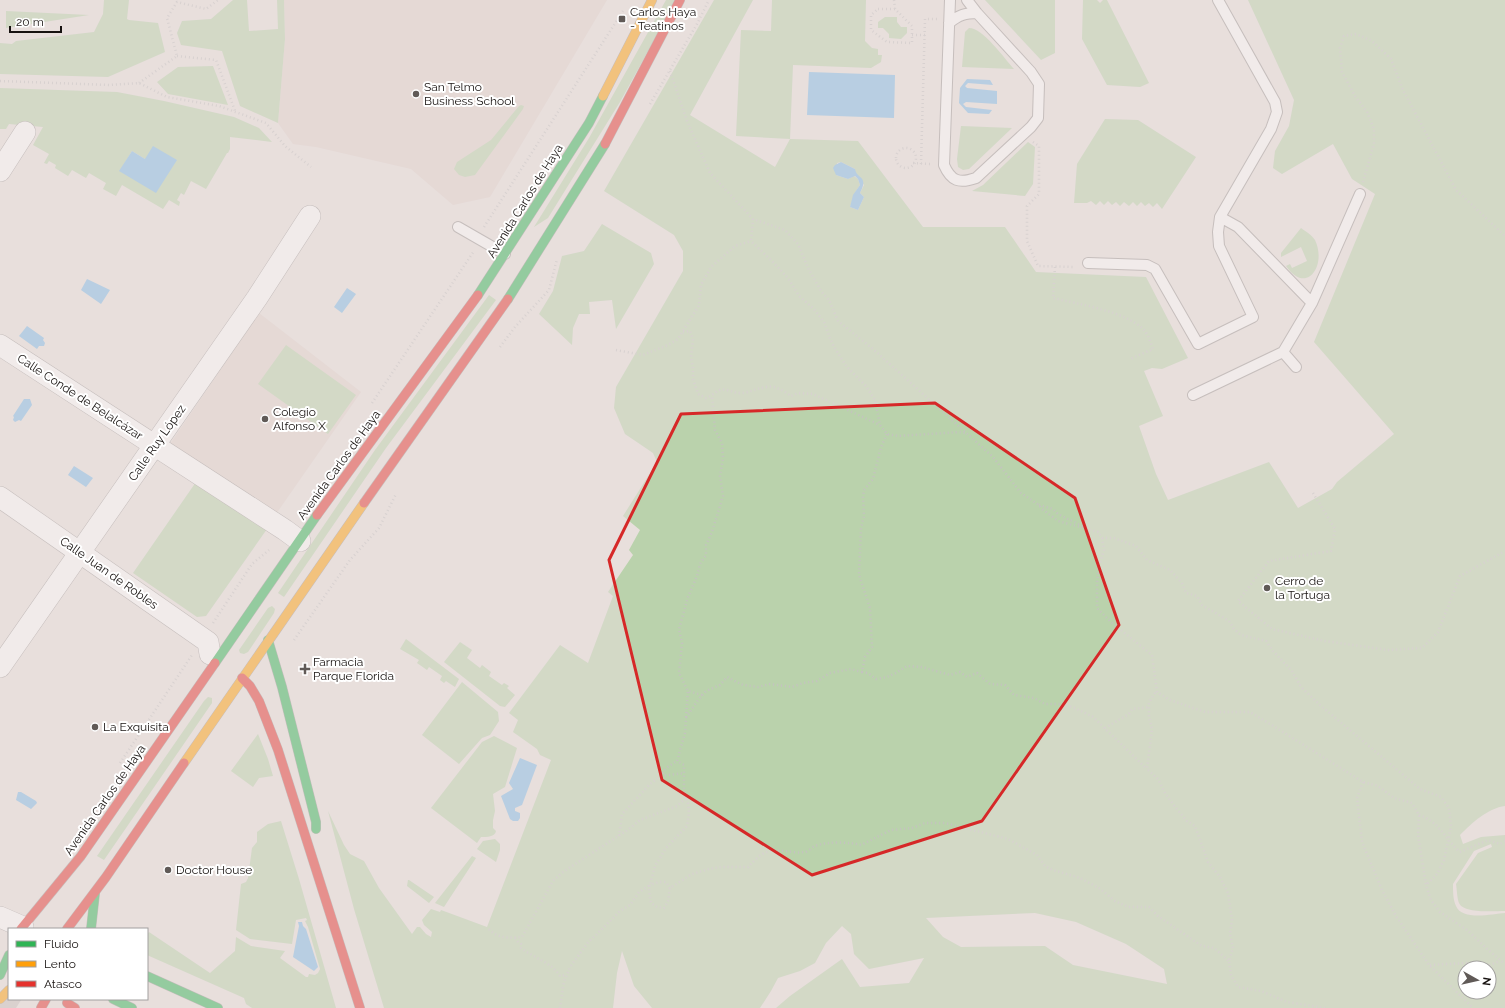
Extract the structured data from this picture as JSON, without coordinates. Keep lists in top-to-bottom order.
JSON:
{
  "streets": {
    "main road": ["Avenida Carlos de Haya"],
    "street": ["Calle Conde de Belalcázar", "Calle Ruy López", "Calle Juan de Robles"]
  },
  "crossings": [
    ["Avenida Carlos de Haya", "Calle Conde de Belalcázar"],
    ["Avenida Carlos de Haya", "Calle Juan de Robles"],
    ["Calle Conde de Belalcázar", "Calle Ruy López"],
    ["Calle Ruy López", "Calle Juan de Robles"]
  ],
  "places": {
    "transit": ["Carlos Haya - Teatinos"],
    "other": [
      "San Telmo Business School",
      "Colegio Alfonso X",
      "Cerro de la Tortuga",
      "La Exquisita",
      "Doctor House"
    ],
    "health": ["Farmacia Parque Florida"]
  },
  "legend": ["Fluido", "Lento", "Atasco"],
  "scale_bar": "20 m",
  "north": "right"
}
